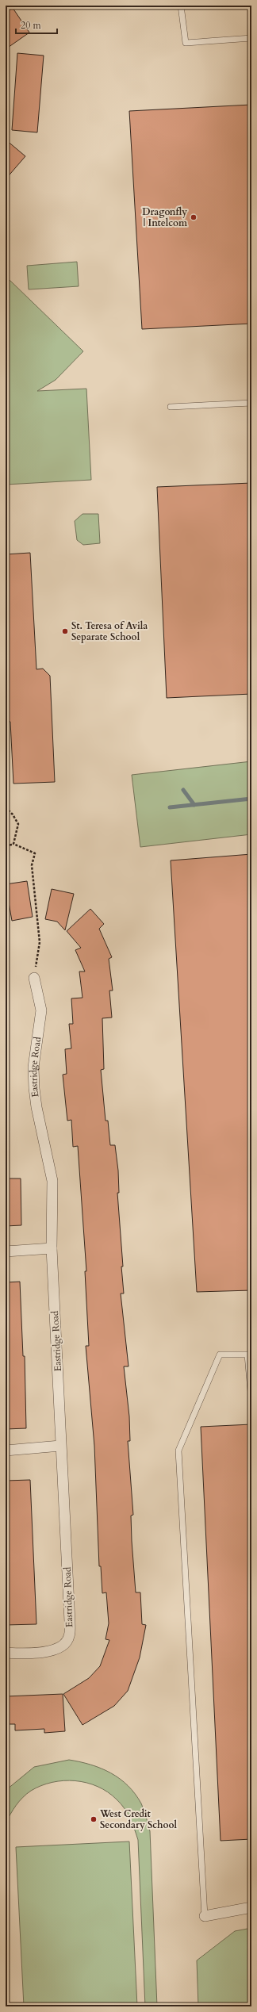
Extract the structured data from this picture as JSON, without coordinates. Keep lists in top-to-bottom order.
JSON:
{
  "streets": {
    "street": ["Eastridge Road"]
  },
  "places": ["Dragonfly | Intelcom", "St. Teresa of Avila Separate School", "West Credit Secondary School"],
  "scale_bar": "20 m"
}
